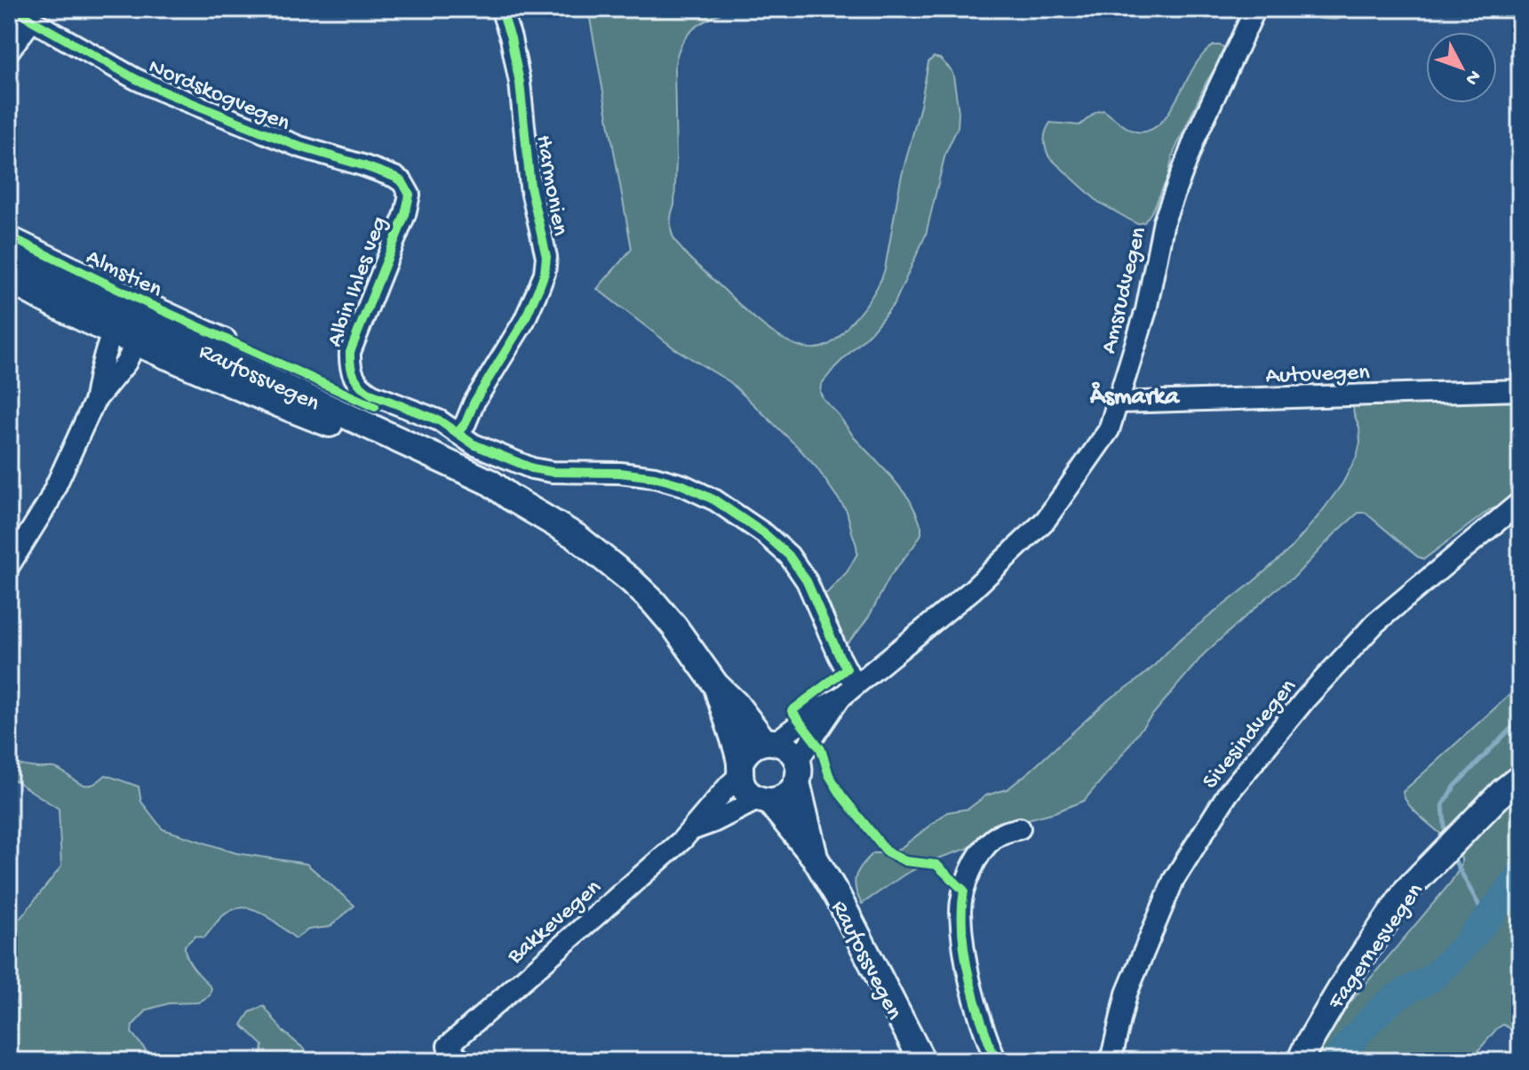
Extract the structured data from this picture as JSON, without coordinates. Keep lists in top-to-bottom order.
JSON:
{
  "streets": {
    "main road": ["Raufossvegen", "Fagernesvegen"],
    "street": [
      "Nordskogvegen",
      "Harmonien",
      "Almstien",
      "Albin Ihles veg",
      "Amsrudvegen",
      "Autovegen",
      "Sivesindvegen",
      "Bakkevegen"
    ]
  },
  "crossings": [
    ["Nordskogvegen", "Albin Ihles veg"],
    ["Harmonien", "Albin Ihles veg"],
    ["Amsrudvegen", "Autovegen"],
    ["Amsrudvegen", "Raufossvegen"],
    ["Amsrudvegen", "Bakkevegen"],
    ["Raufossvegen", "Bakkevegen"]
  ],
  "districts": ["Åsmarka"],
  "north": "bottom right"
}
